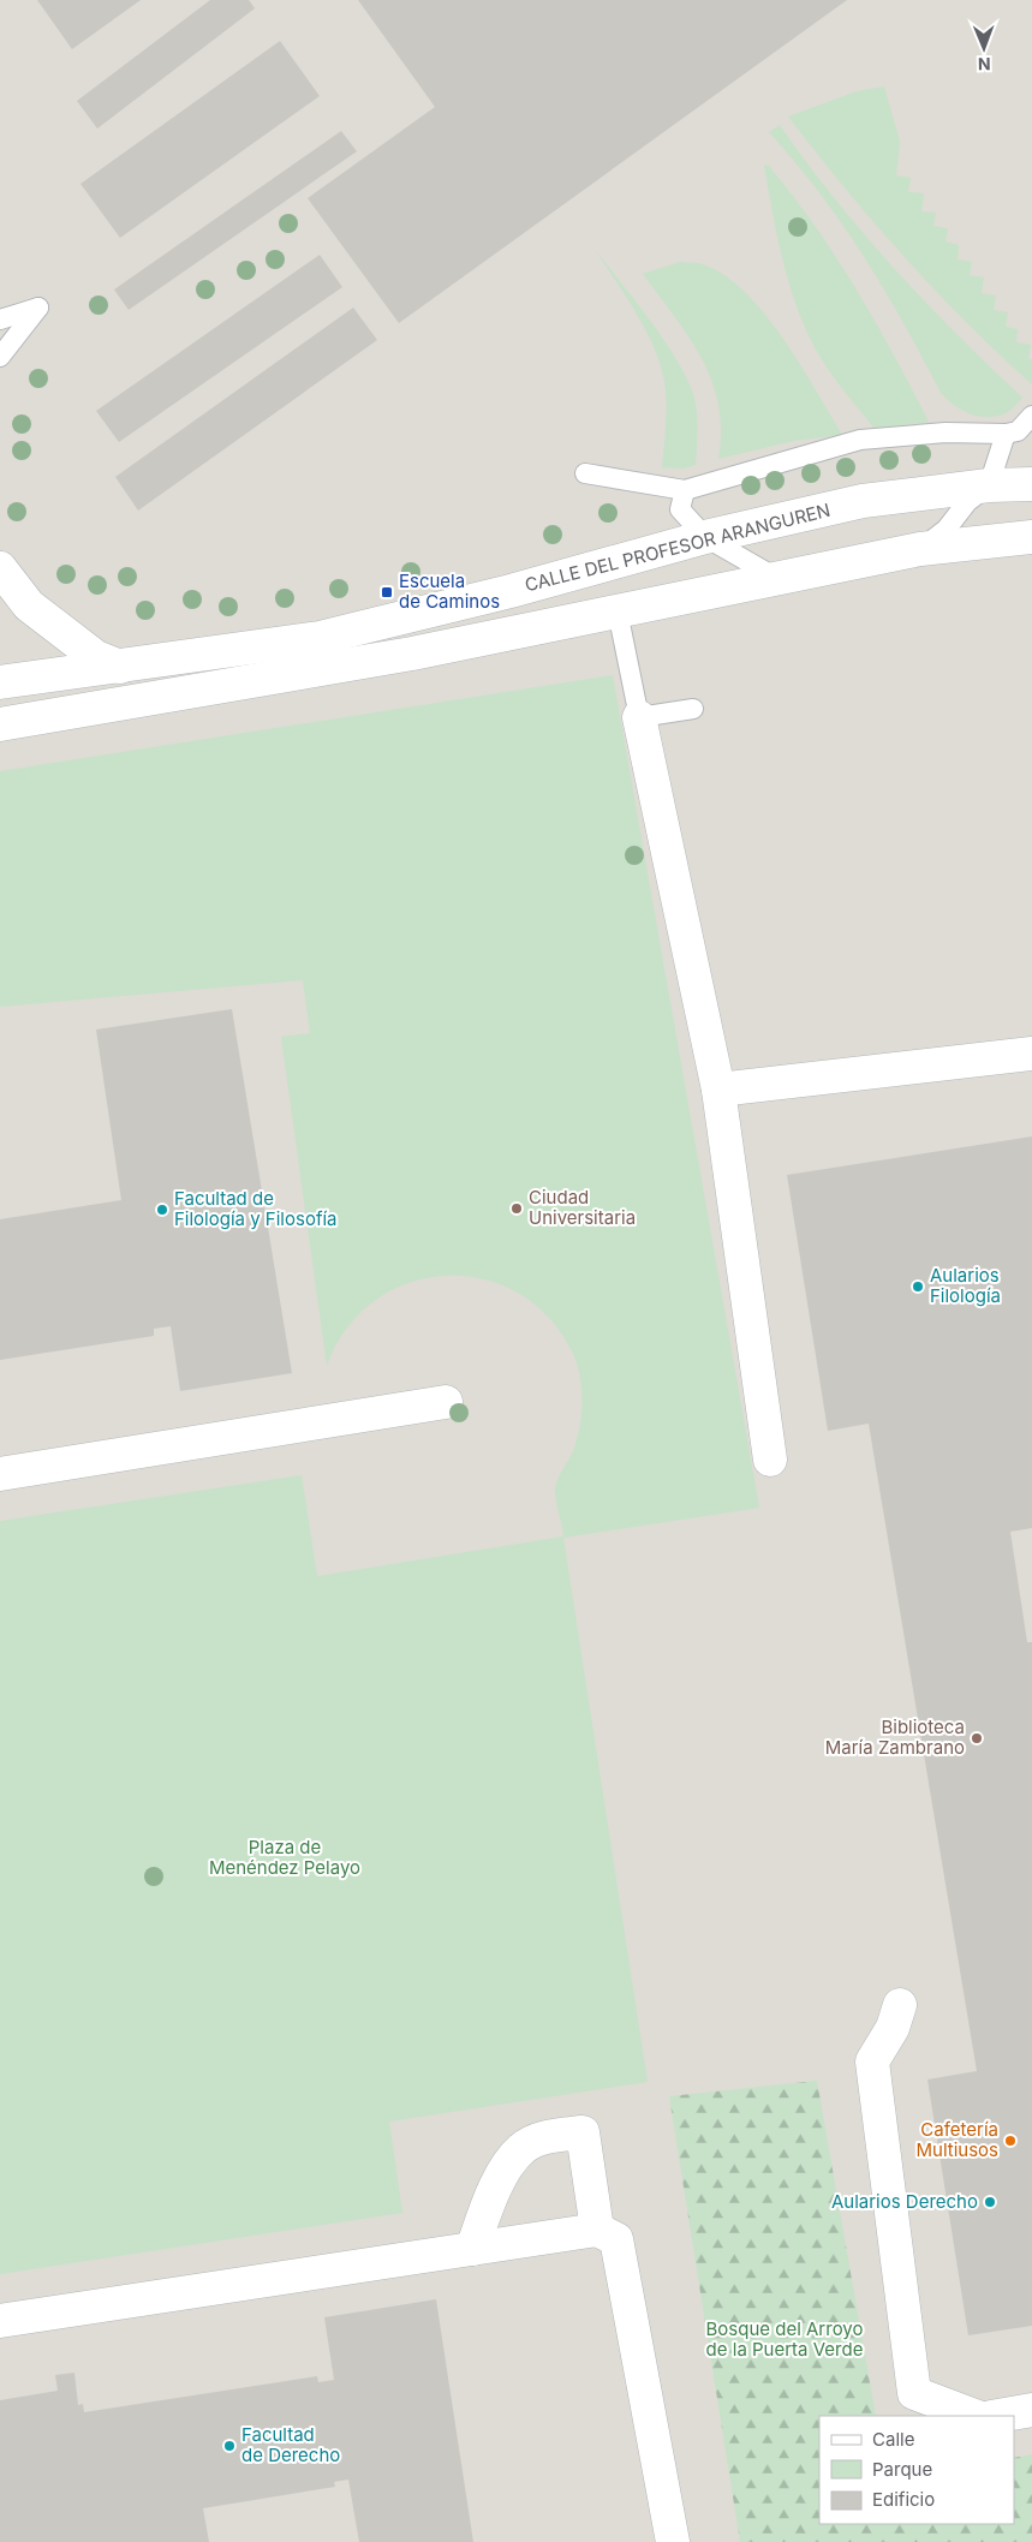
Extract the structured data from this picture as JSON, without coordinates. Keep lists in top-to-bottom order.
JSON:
{
  "streets": {
    "street": ["CALLE DEL PROFESOR ARANGUREN"]
  },
  "parks": ["Plaza de Menéndez Pelayo", "Bosque del Arroyo de la Puerta Verde"],
  "places": {
    "transit": ["Escuela de Caminos"],
    "other": [
      "Ciudad Universitaria",
      "Facultad de Filología y Filosofía",
      "Aularios Filología",
      "Biblioteca María Zambrano",
      "Cafetería Multiusos",
      "Aularios Derecho",
      "Facultad de Derecho"
    ]
  },
  "legend": ["Calle", "Parque", "Edificio"],
  "north": "bottom"
}
